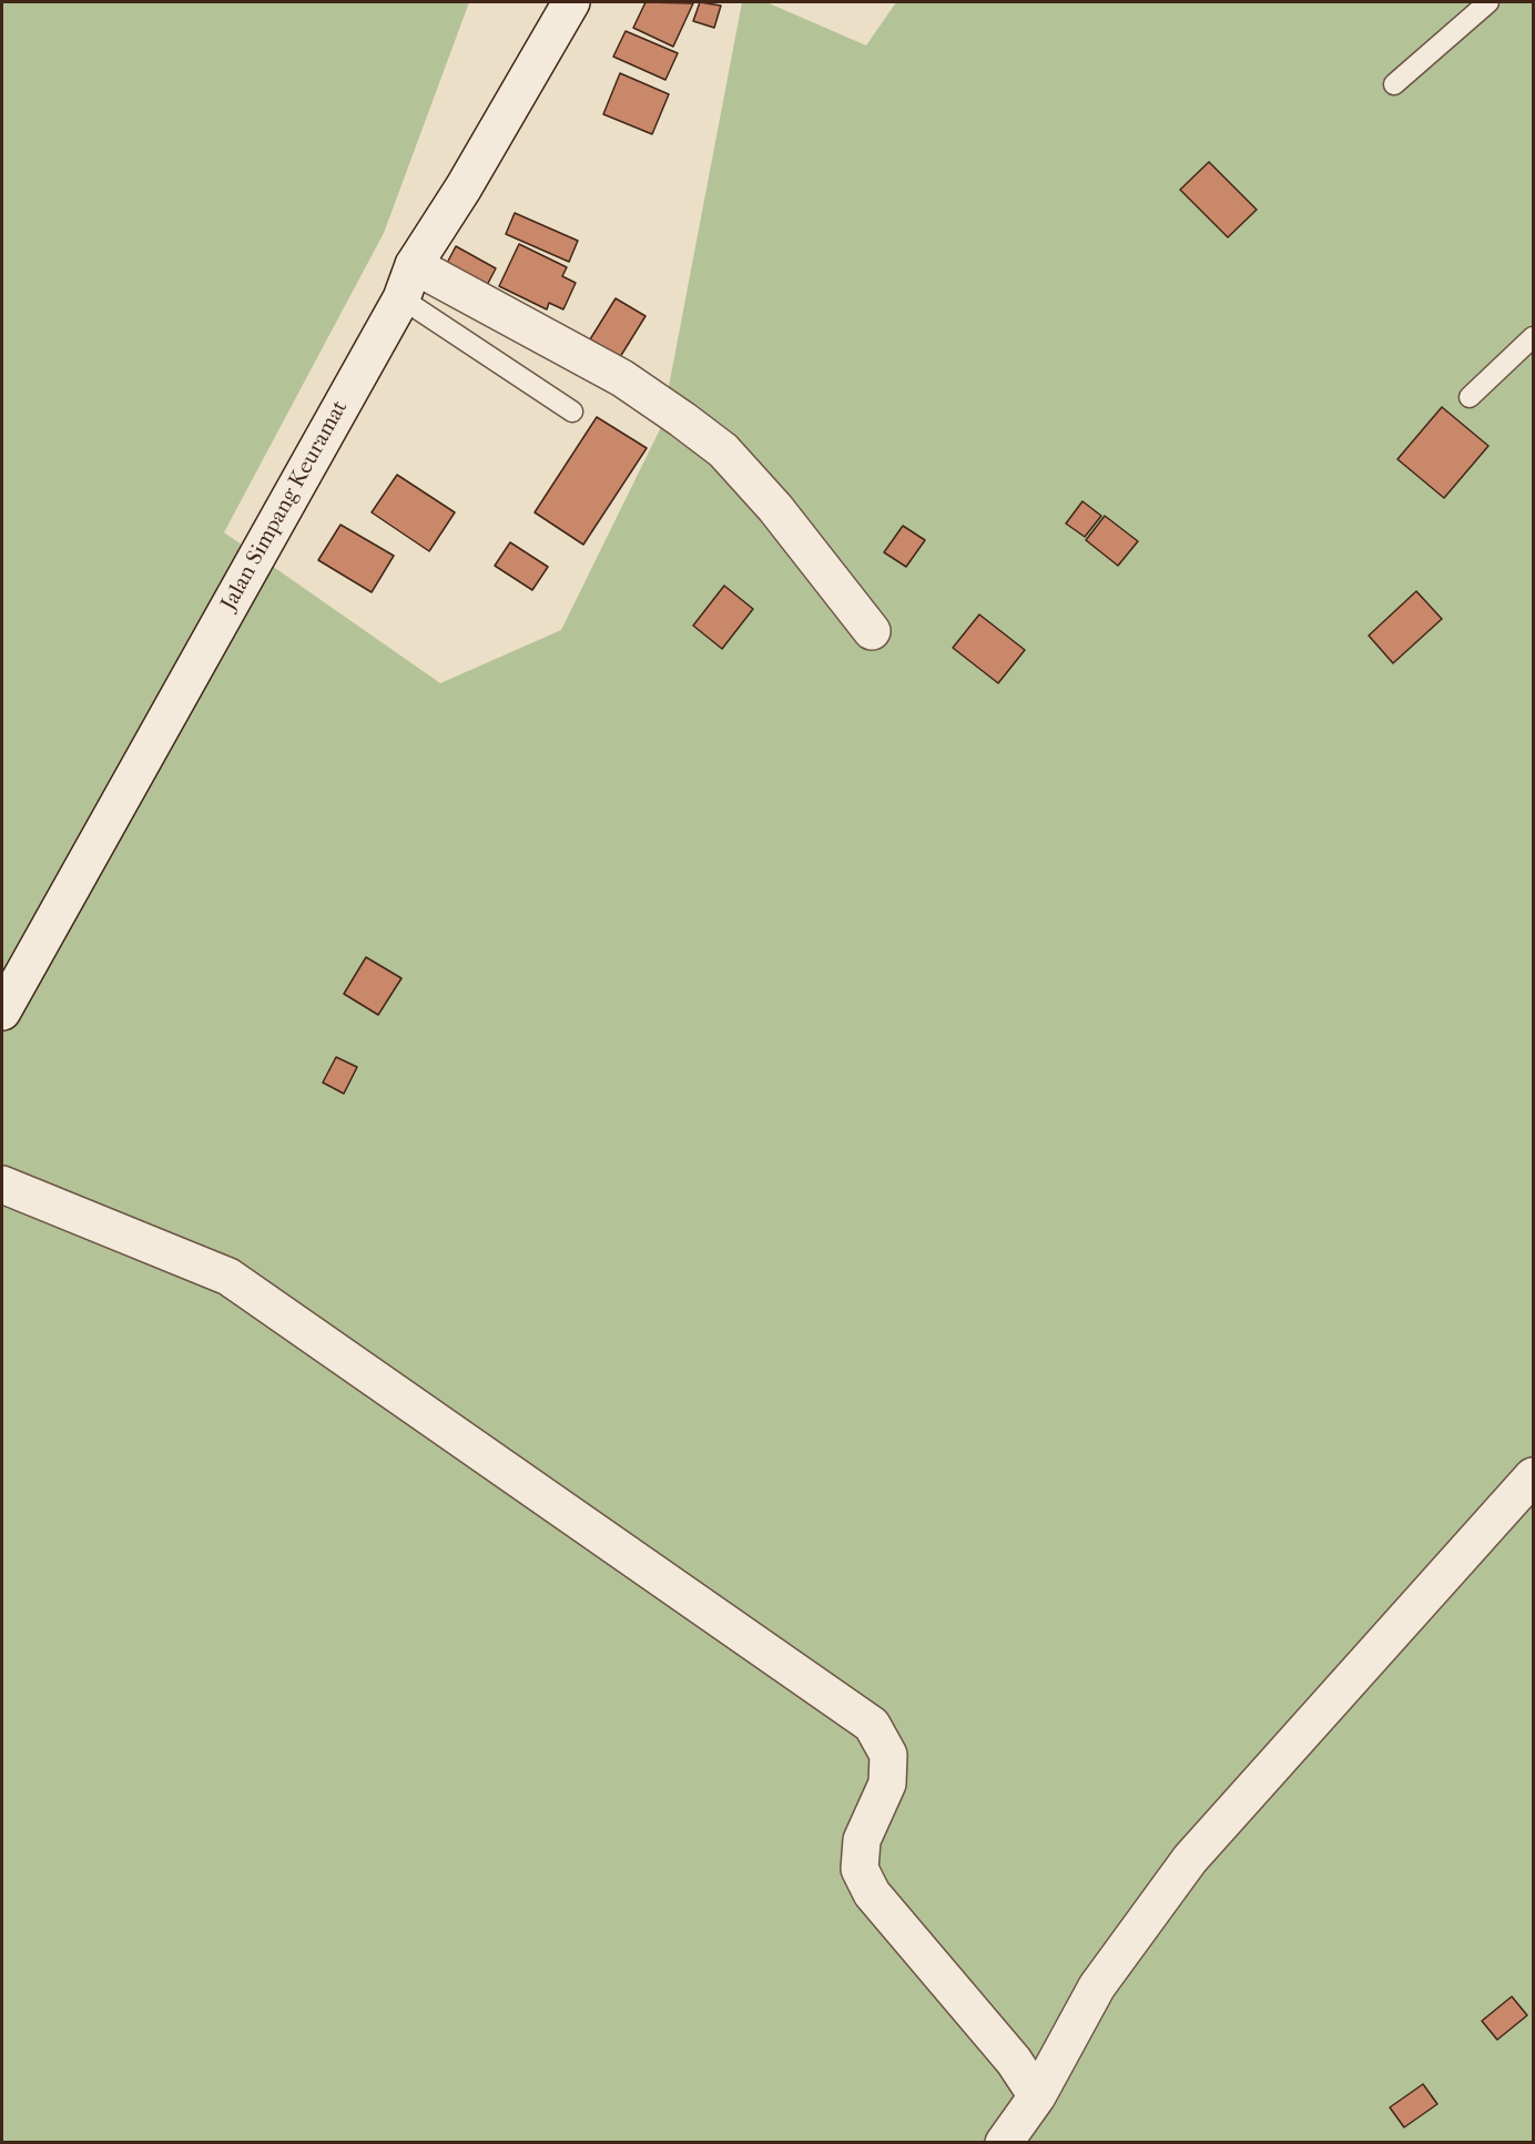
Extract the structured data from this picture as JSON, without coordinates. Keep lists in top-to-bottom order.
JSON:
{
  "streets": {
    "street": ["Jalan Simpang Keuramat"]
  }
}
